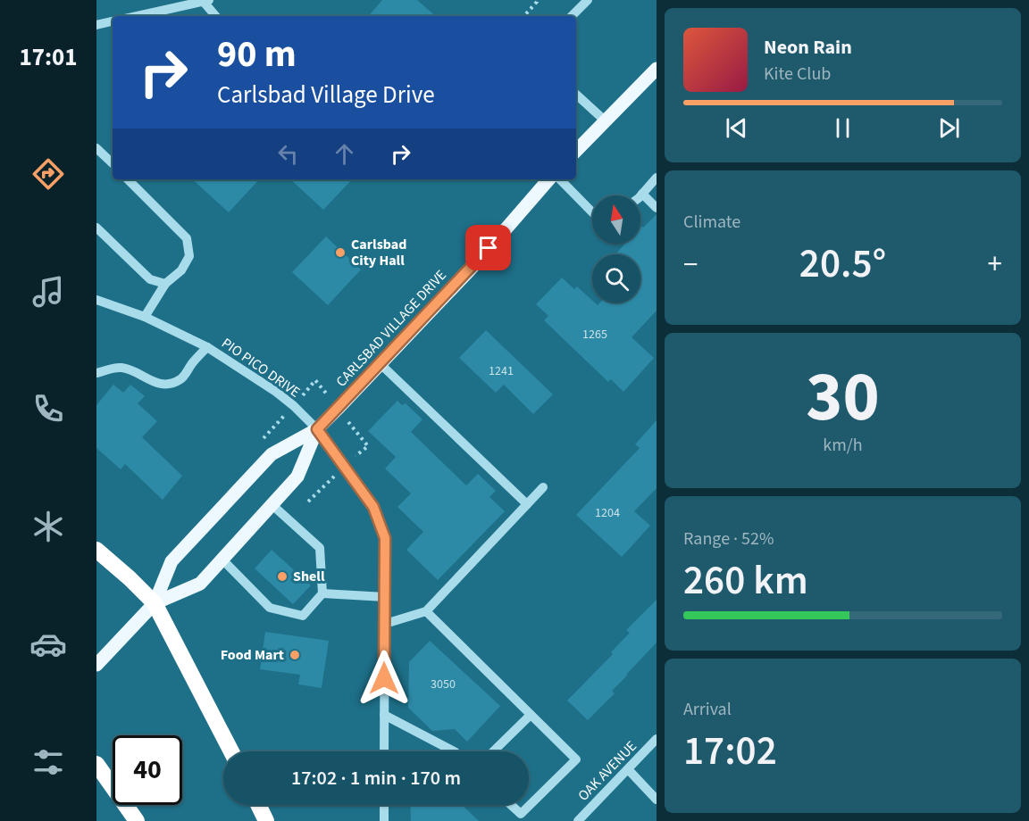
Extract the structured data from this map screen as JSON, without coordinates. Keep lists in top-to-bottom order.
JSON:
{
  "streets": {
    "main road": ["CARLSBAD VILLAGE DRIVE"],
    "street": ["PIO PICO DRIVE", "OAK AVENUE"]
  },
  "crossings": [
    ["CARLSBAD VILLAGE DRIVE", "PIO PICO DRIVE"]
  ],
  "places": ["Carlsbad City Hall", "Shell", "Food Mart"],
  "house_numbers": [
    "1265",
    "1241",
    "1204",
    "3050"
  ],
  "north": "top",
  "page": {
    "tabs": "17:01",
    "turn": ["90 m", "Carlsbad Village Drive"],
    "song": ["Neon Rain", "Kite Club"],
    "tile": [
      "Climate",
      ["30", "km/h"],
      ["Range · 52%", "260 km"],
      ["Arrival", "17:02"]
    ],
    "heat": ["−", "20.5°", "+"],
    "limit": "40",
    "trip": "17:02 · 1 min · 170 m"
  }
}
